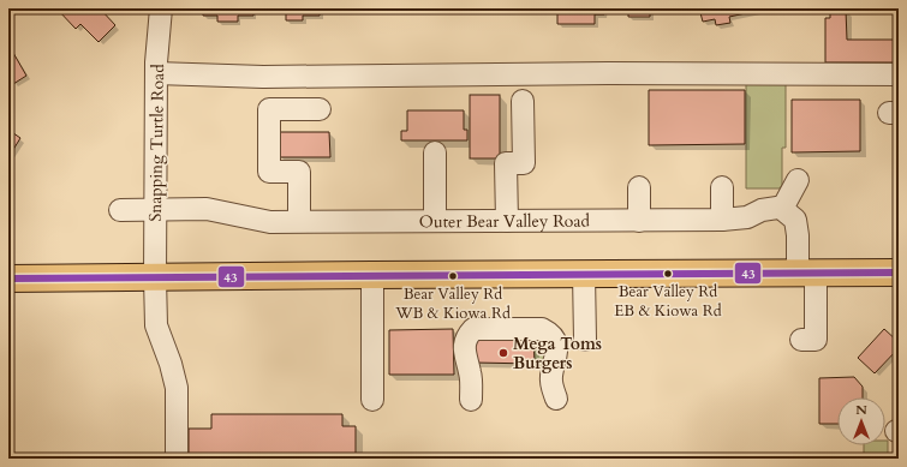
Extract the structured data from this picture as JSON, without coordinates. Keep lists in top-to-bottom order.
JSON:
{
  "streets": {
    "street": ["Snapping Turtle Road", "Outer Bear Valley Road"]
  },
  "crossings": [
    ["Snapping Turtle Road", "Outer Bear Valley Road"]
  ],
  "places": ["Bear Valley Rd EB & Kiowa Rd", "Bear Valley Rd WB & Kiowa Rd", "Mega Toms Burgers"],
  "lines": ["transit line 43"],
  "north": "top"
}
